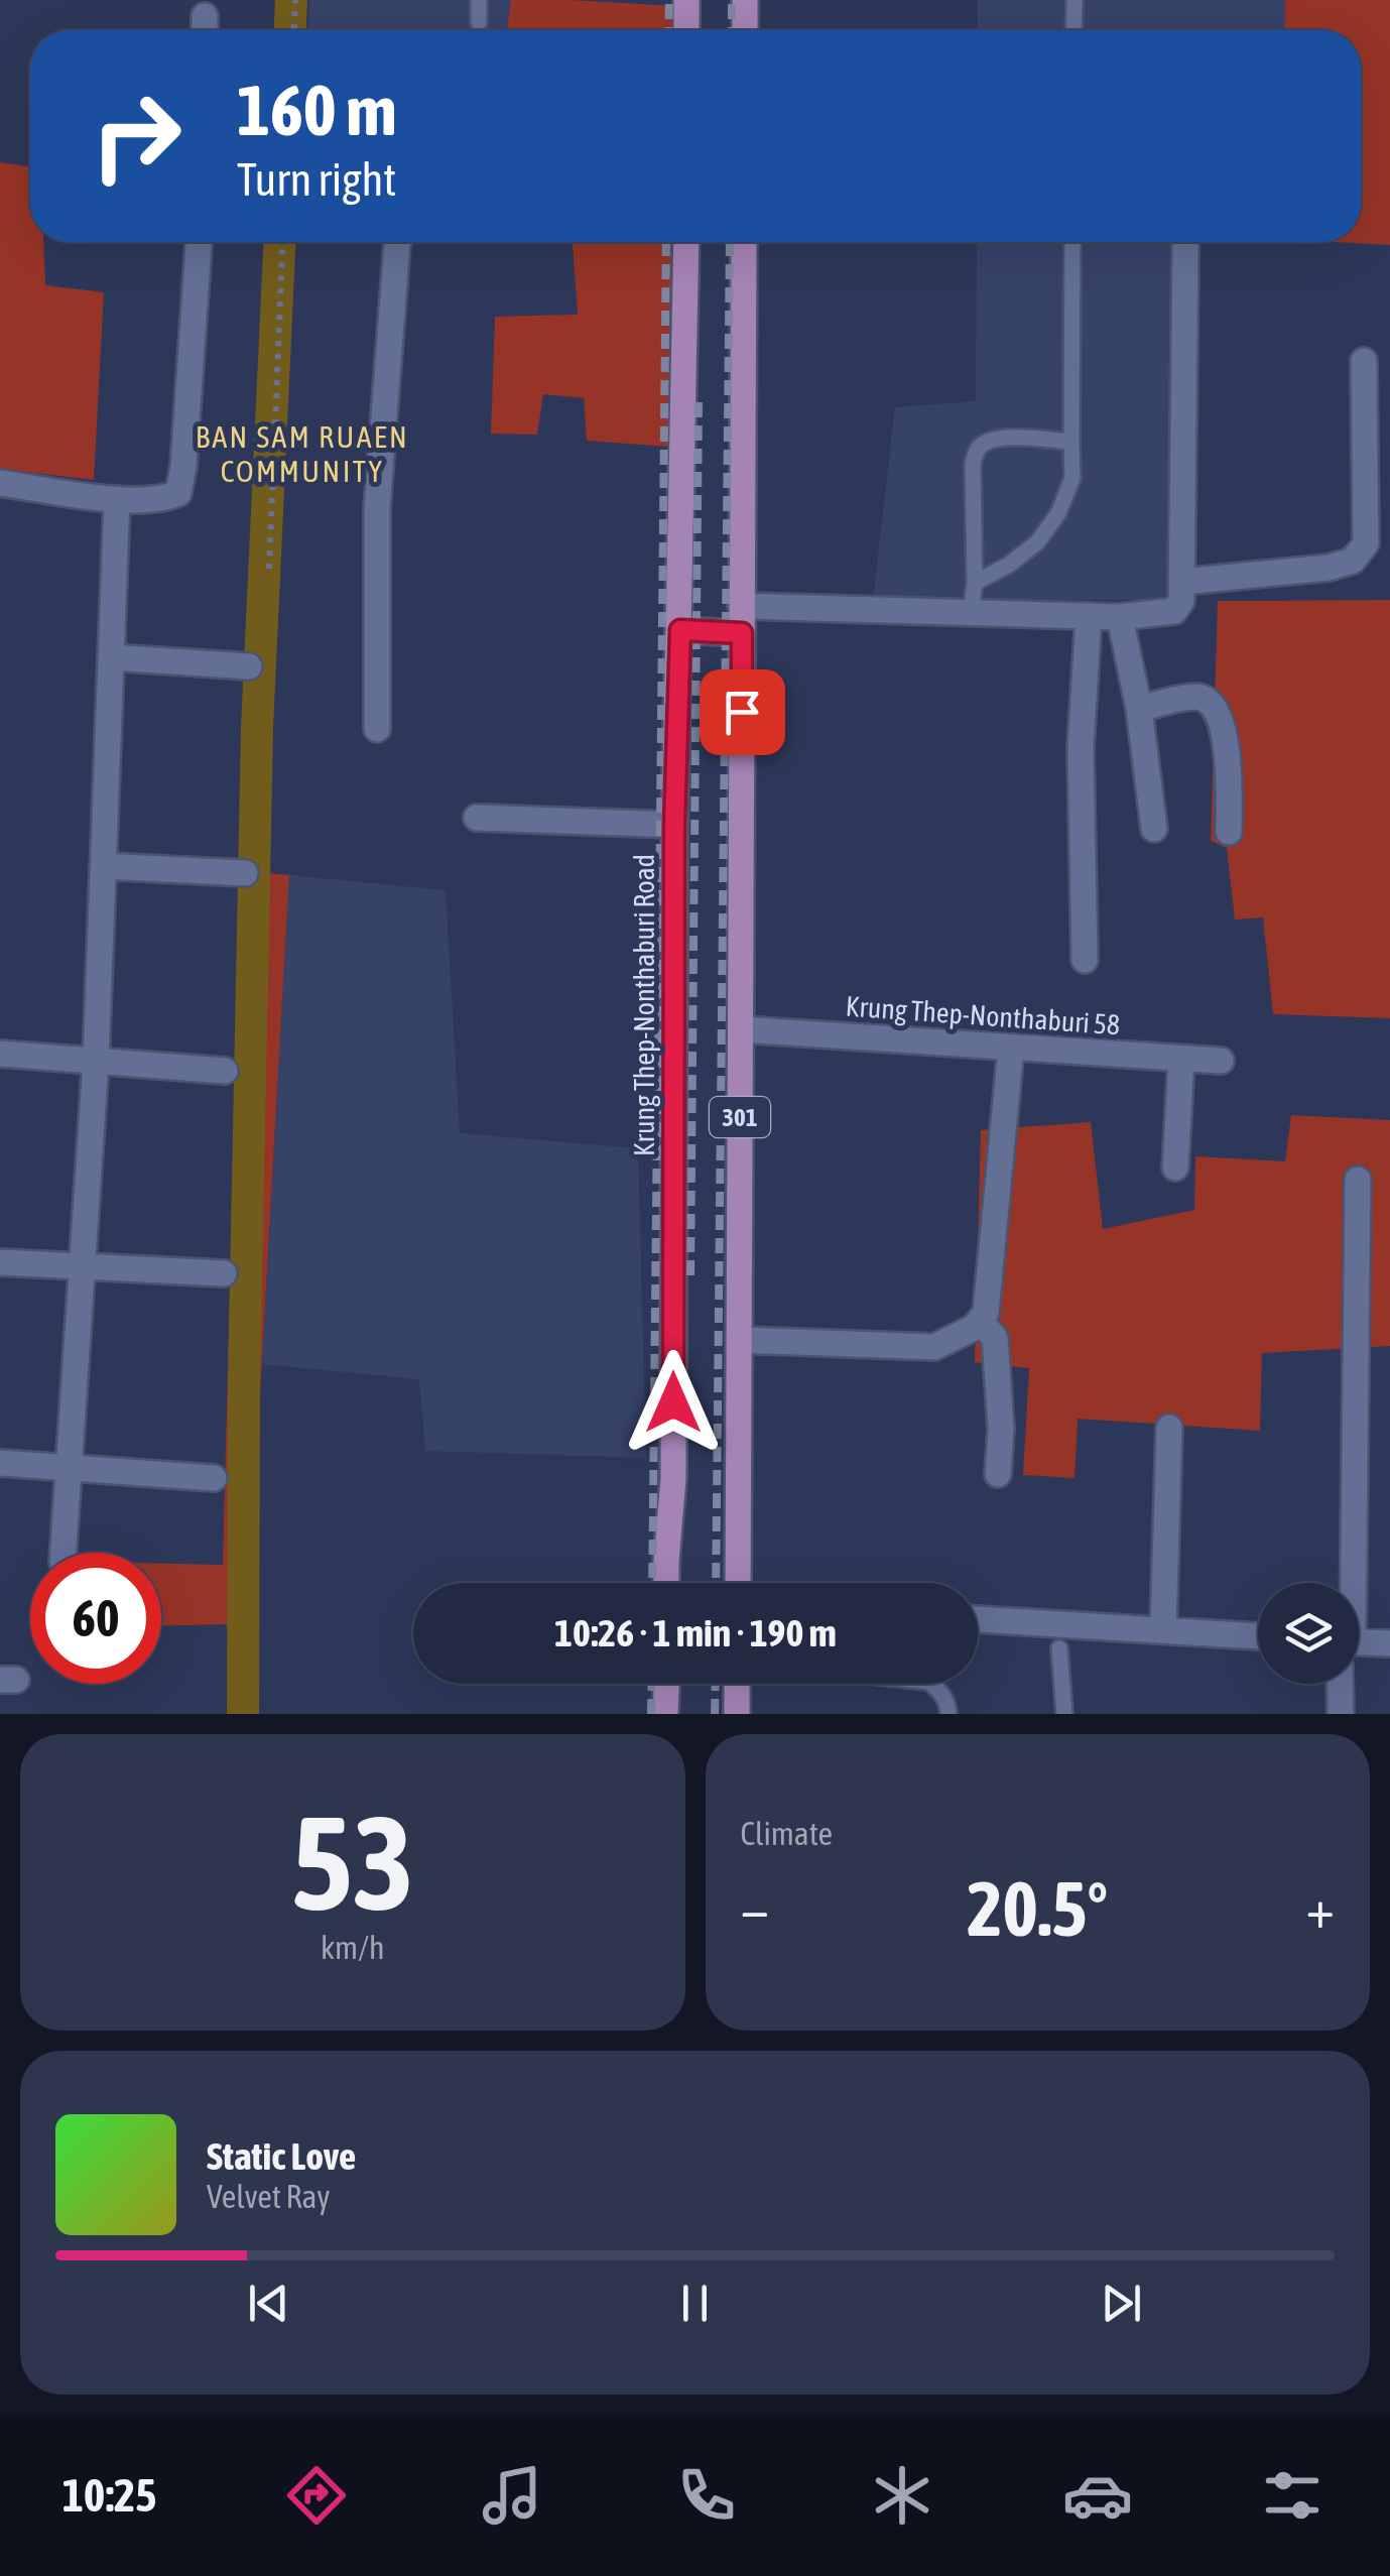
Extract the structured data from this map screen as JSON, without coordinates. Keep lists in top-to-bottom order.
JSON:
{
  "streets": {
    "main road": ["Krung Thep-Nonthaburi Road", "301"],
    "street": ["Krung Thep-Nonthaburi 58"]
  },
  "crossings": [
    ["Krung Thep-Nonthaburi 58", "301"]
  ],
  "districts": ["BAN SAM RUAEN COMMUNITY"],
  "page": {
    "turn": ["160 m", "Turn right"],
    "limit": "60",
    "trip": "10:26 · 1 min · 190 m",
    "tile": [
      ["53", "km/h"],
      "Climate"
    ],
    "heat": ["−", "20.5°", "+"],
    "song": ["Static Love", "Velvet Ray"],
    "tabs": "10:25"
  }
}
